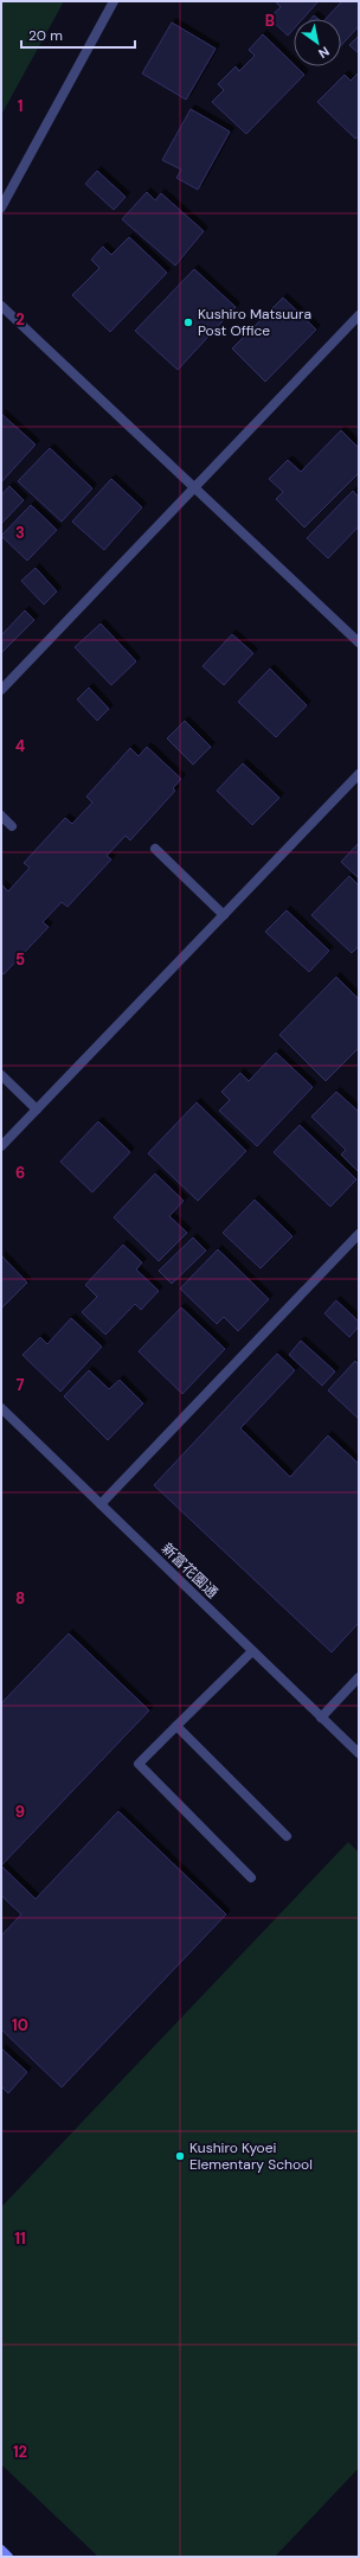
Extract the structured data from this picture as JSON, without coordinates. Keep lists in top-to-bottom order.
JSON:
{
  "streets": {
    "street": ["新富花園通"]
  },
  "places": ["Kushiro Matsuura Post Office", "Kushiro Kyoei Elementary School"],
  "scale_bar": "20 m",
  "north": "bottom right",
  "grid": {
    "columns": ["B"],
    "rows": [
      "1",
      "2",
      "3",
      "4",
      "5",
      "6",
      "7",
      "8",
      "9",
      "10",
      "11",
      "12"
    ]
  }
}
